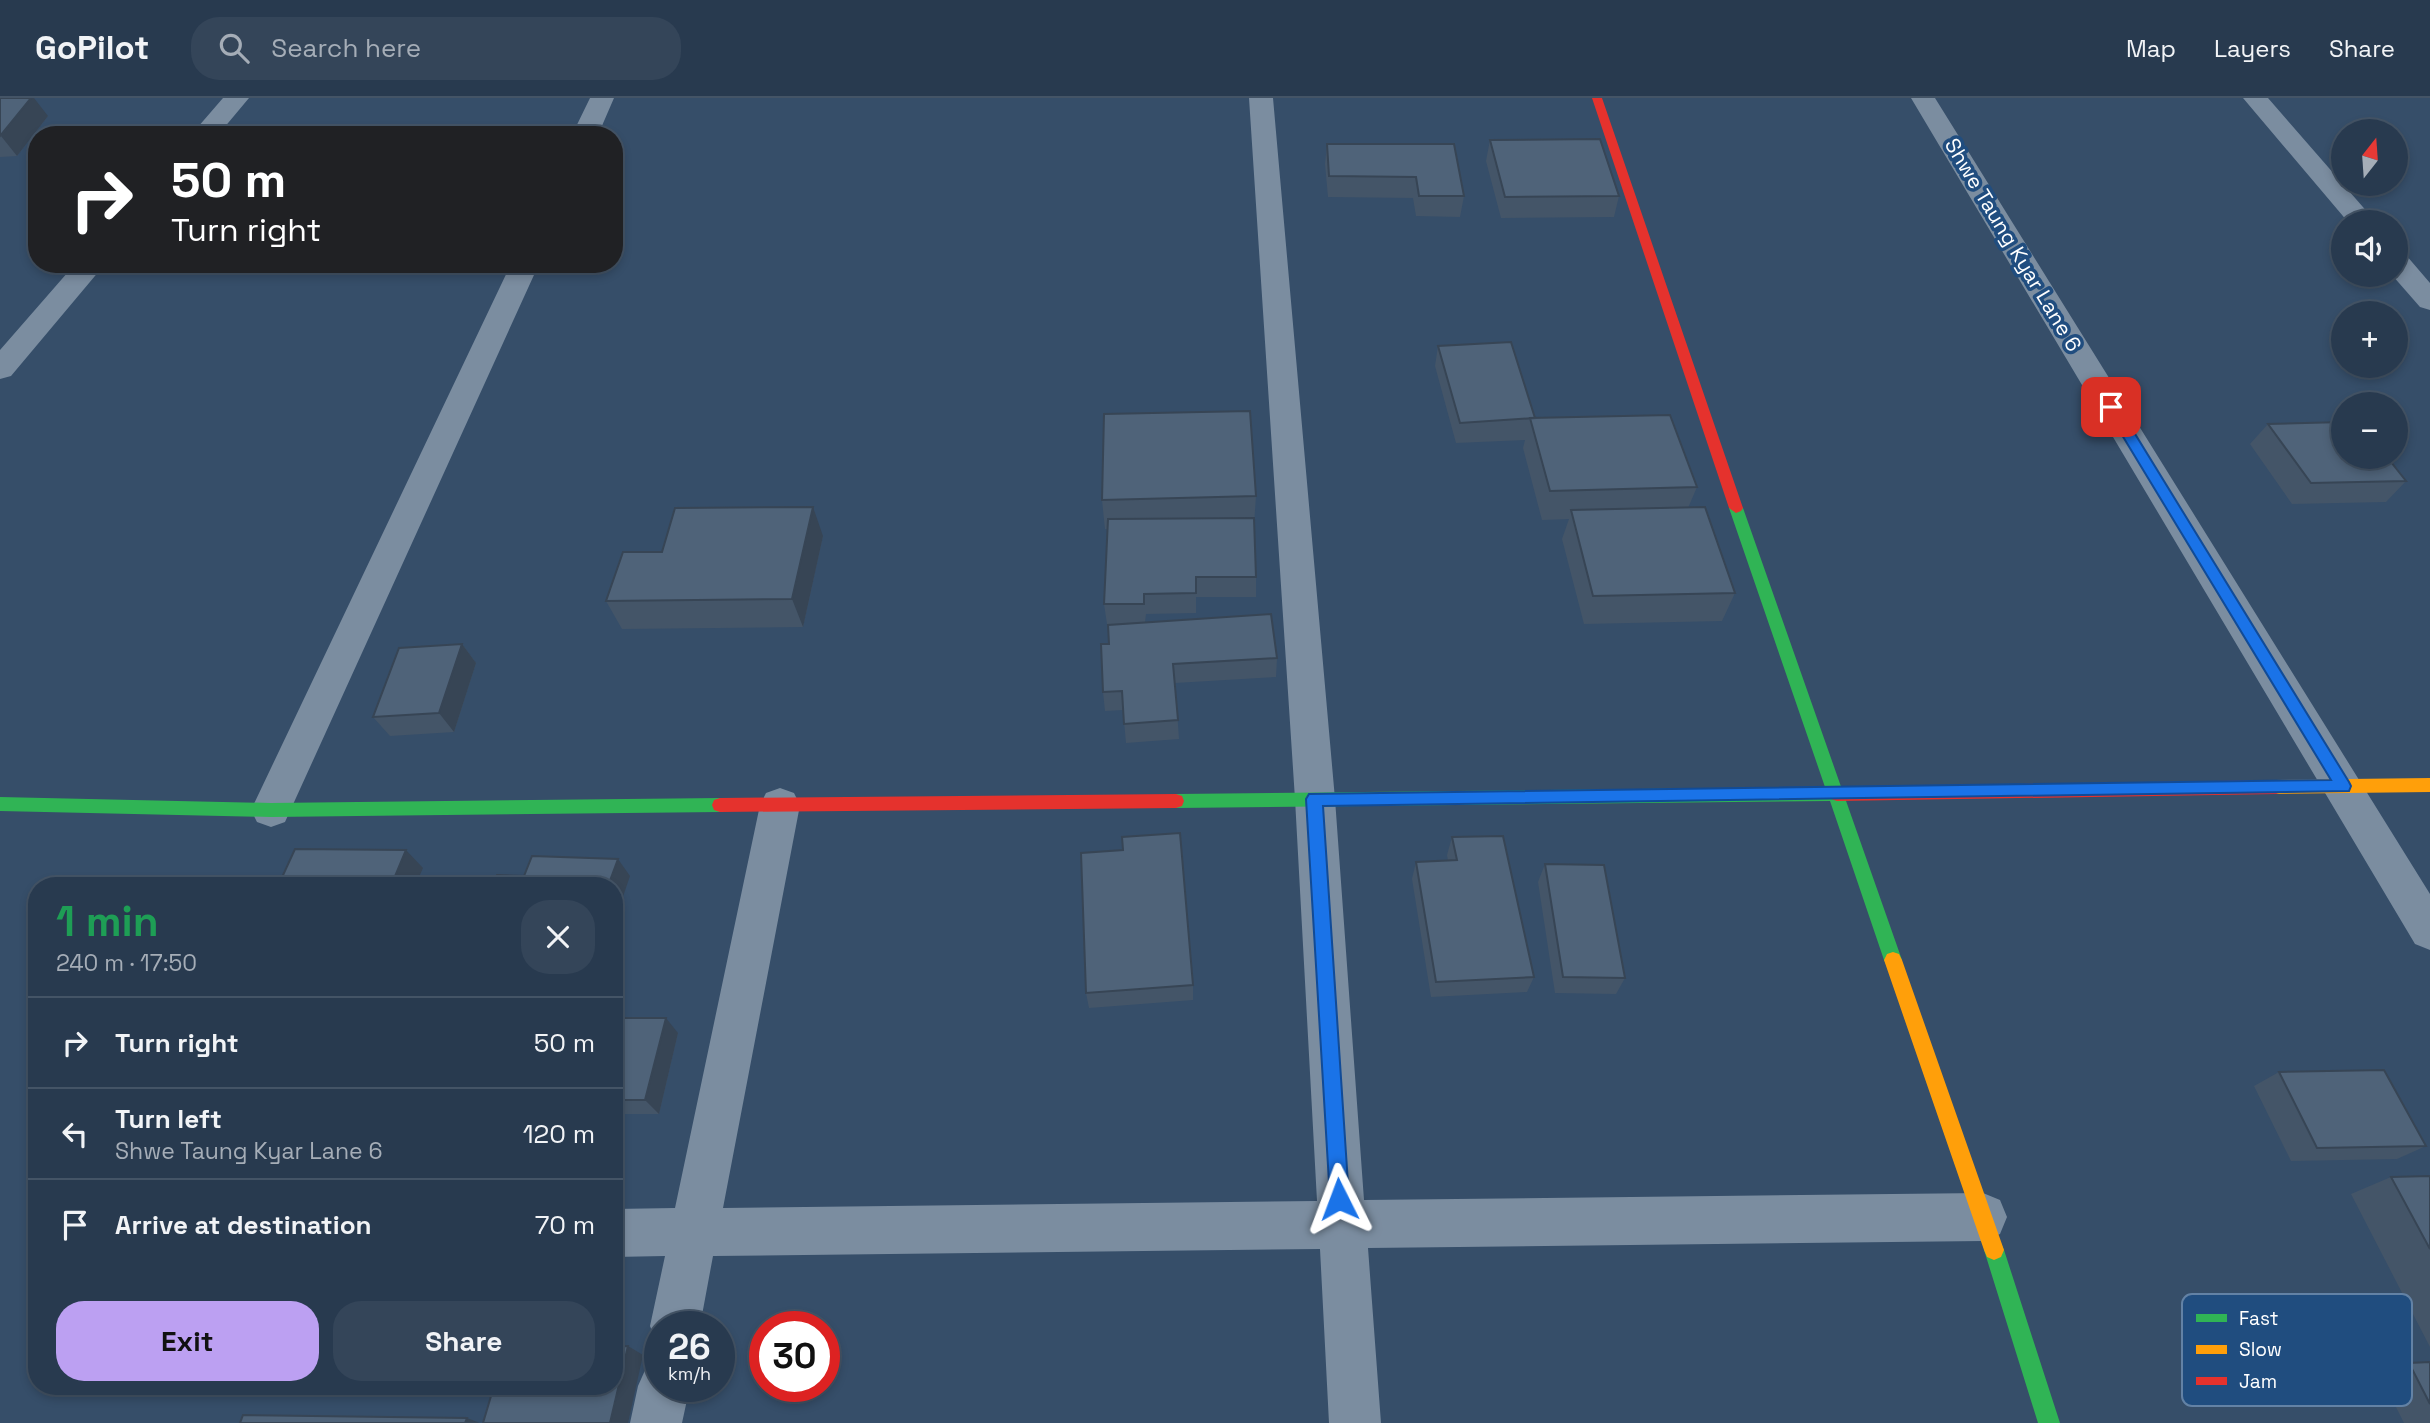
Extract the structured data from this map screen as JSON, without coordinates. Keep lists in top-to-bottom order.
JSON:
{
  "streets": {
    "street": ["Shwe Taung Kyar Lane 6"]
  },
  "legend": ["Fast", "Slow", "Jam"],
  "north": "top",
  "page": {
    "header": "GoPilot",
    "search": "Search here",
    "nav": ["Map", "Layers", "Share"],
    "map_buttons": ["+", "−"],
    "turn": ["50 m", "Turn right"],
    "heading": ["1 min", "240 m · 17:50"],
    "list": [
      {
        "name": "Turn right",
        "value": "50 m"
      },
      {
        "name": "Turn left",
        "note": "Shwe Taung Kyar Lane 6",
        "value": "120 m"
      },
      {
        "name": "Arrive at destination",
        "value": "70 m"
      }
    ],
    "buttons": ["Exit", "Share"],
    "speed": "26 km/h",
    "limit": "30"
  }
}
